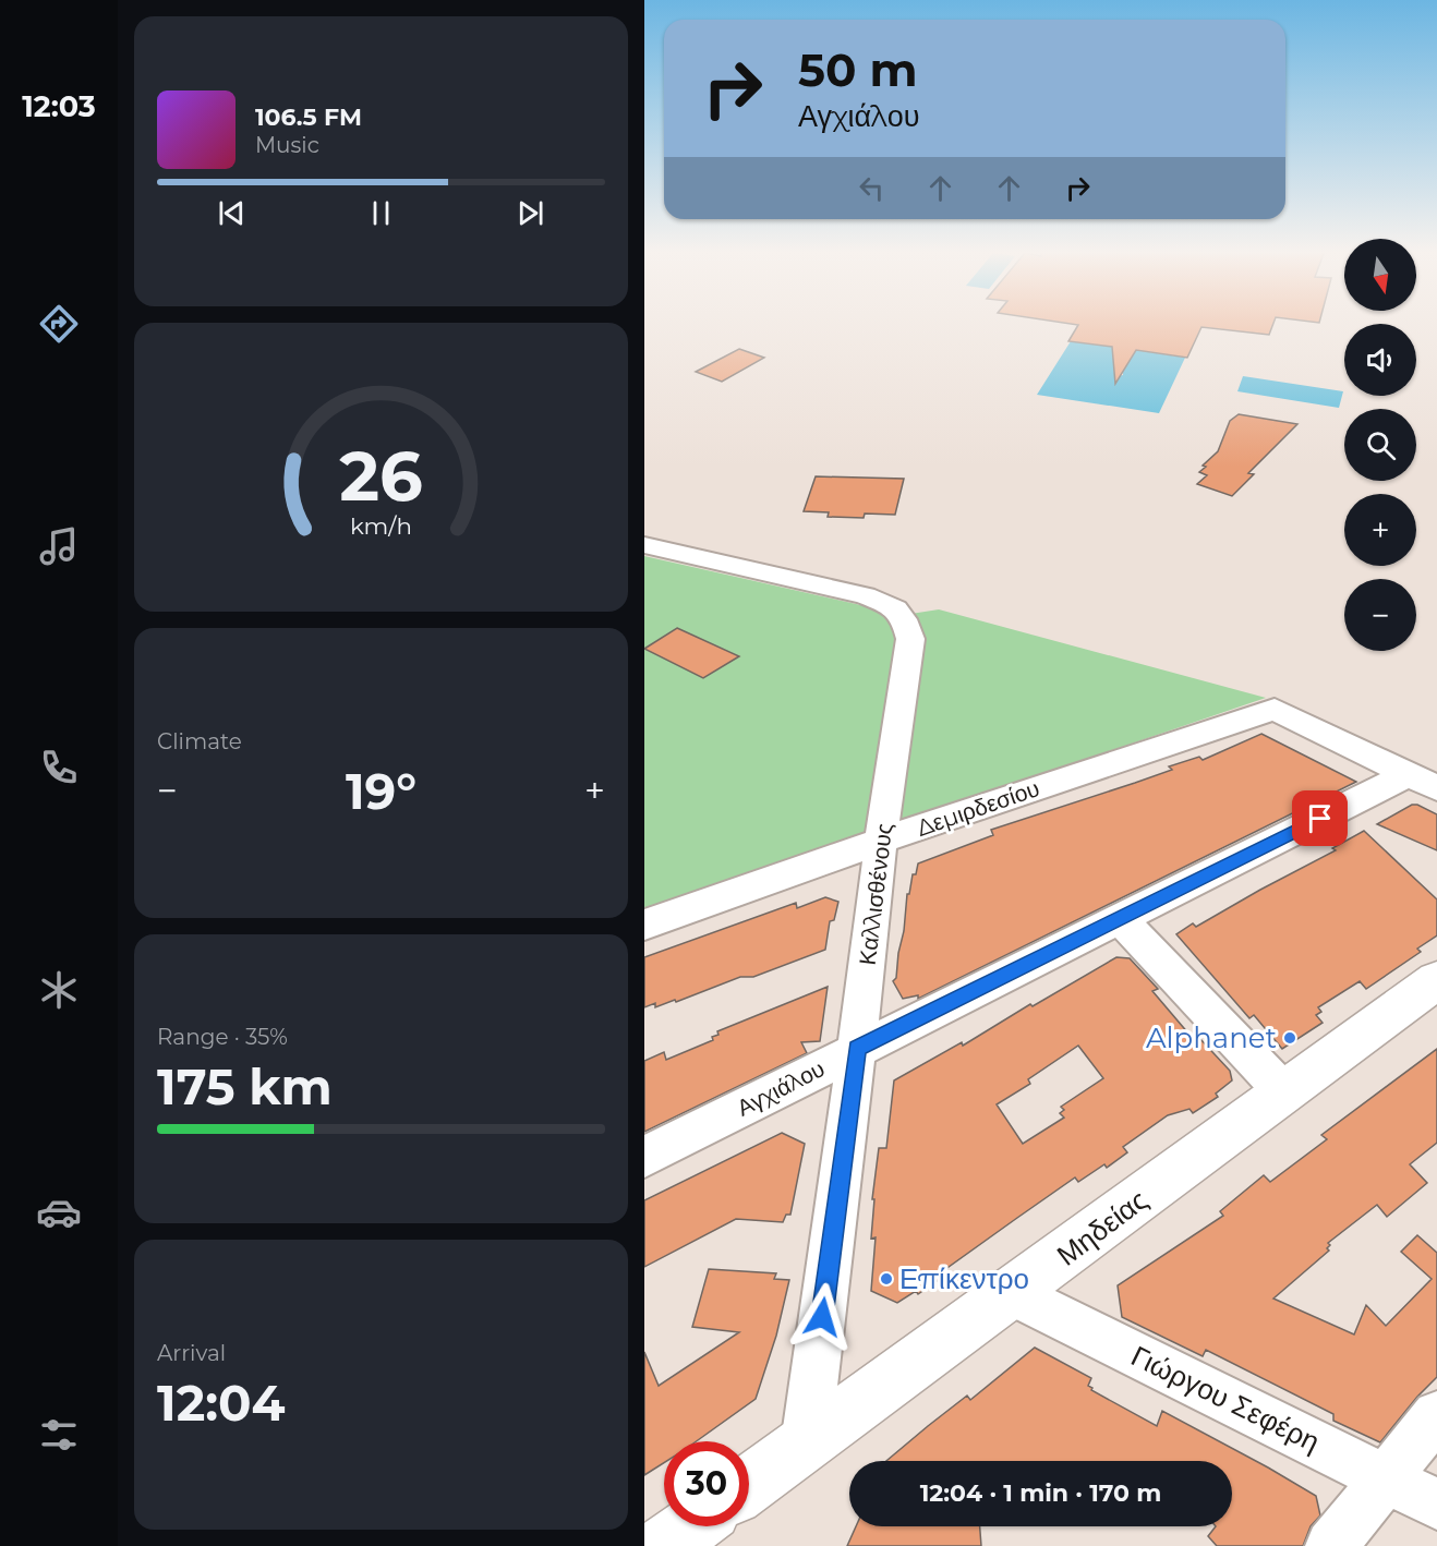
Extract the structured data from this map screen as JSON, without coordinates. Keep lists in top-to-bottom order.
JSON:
{
  "streets": {
    "street": [
      "Δεμιρδεσίου",
      "Καλλισθένους",
      "Αγχιάλου",
      "Μηδείας",
      "Γιώργου Σεφέρη"
    ]
  },
  "crossings": [
    ["Δεμιρδεσίου", "Καλλισθένους"],
    ["Δεμιρδεσίου", "Αγχιάλου"],
    ["Καλλισθένους", "Αγχιάλου"],
    ["Καλλισθένους", "Μηδείας"],
    ["Μηδείας", "Γιώργου Σεφέρη"]
  ],
  "places": ["Alphanet", "Επίκεντρο"],
  "north": "bottom",
  "page": {
    "tabs": "12:03",
    "turn": ["50 m", "Αγχιάλου"],
    "song": ["106.5 FM", "Music"],
    "map_buttons": ["+", "−"],
    "tile": [
      "Climate",
      ["Range · 35%", "175 km"],
      ["Arrival", "12:04"]
    ],
    "heat": ["−", "19°", "+"],
    "limit": "30",
    "trip": "12:04 · 1 min · 170 m",
    "gauge": ["26", "km/h"]
  }
}
